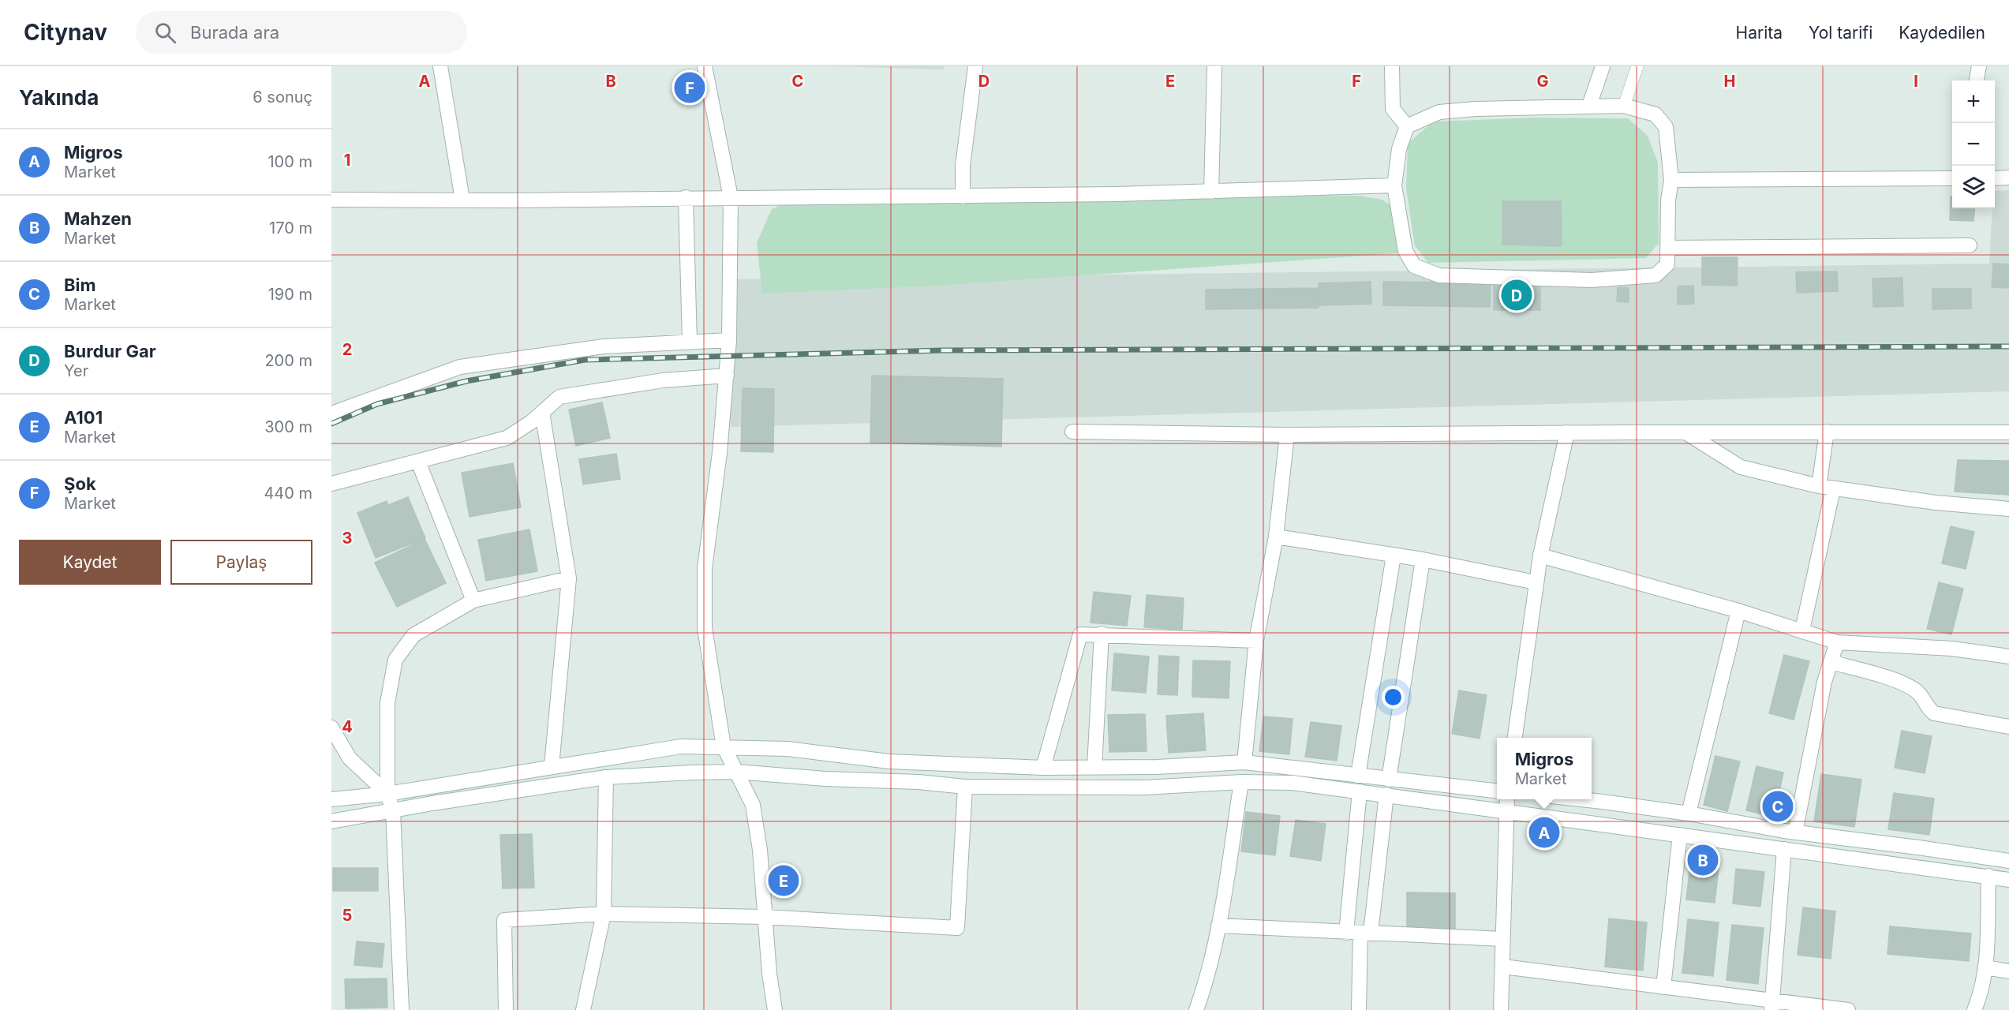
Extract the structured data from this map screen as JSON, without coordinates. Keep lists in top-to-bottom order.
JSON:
{
  "page": {
    "header": "Citynav",
    "search": "Burada ara",
    "nav": ["Harita", "Yol tarifi", "Kaydedilen"],
    "heading": ["Yakında", "6 sonuç"],
    "pins": [
      "F",
      "D",
      "C",
      "A",
      "B",
      "E"
    ],
    "map_buttons": ["+", "−"],
    "list": [
      {
        "mark": "A",
        "name": "Migros",
        "note": "Market",
        "value": "100 m"
      },
      {
        "mark": "B",
        "name": "Mahzen",
        "note": "Market",
        "value": "170 m"
      },
      {
        "mark": "C",
        "name": "Bim",
        "note": "Market",
        "value": "190 m"
      },
      {
        "mark": "D",
        "name": "Burdur Gar",
        "note": "Yer",
        "value": "200 m"
      },
      {
        "mark": "E",
        "name": "A101",
        "note": "Market",
        "value": "300 m"
      },
      {
        "mark": "F",
        "name": "Şok",
        "note": "Market",
        "value": "440 m"
      }
    ],
    "buttons": ["Kaydet", "Paylaş"],
    "popup": ["Migros", "Market"]
  },
  "grid": {
    "columns": [
      "A",
      "B",
      "C",
      "D",
      "E",
      "F",
      "G",
      "H",
      "I"
    ],
    "rows": [
      "1",
      "2",
      "3",
      "4",
      "5"
    ]
  }
}
